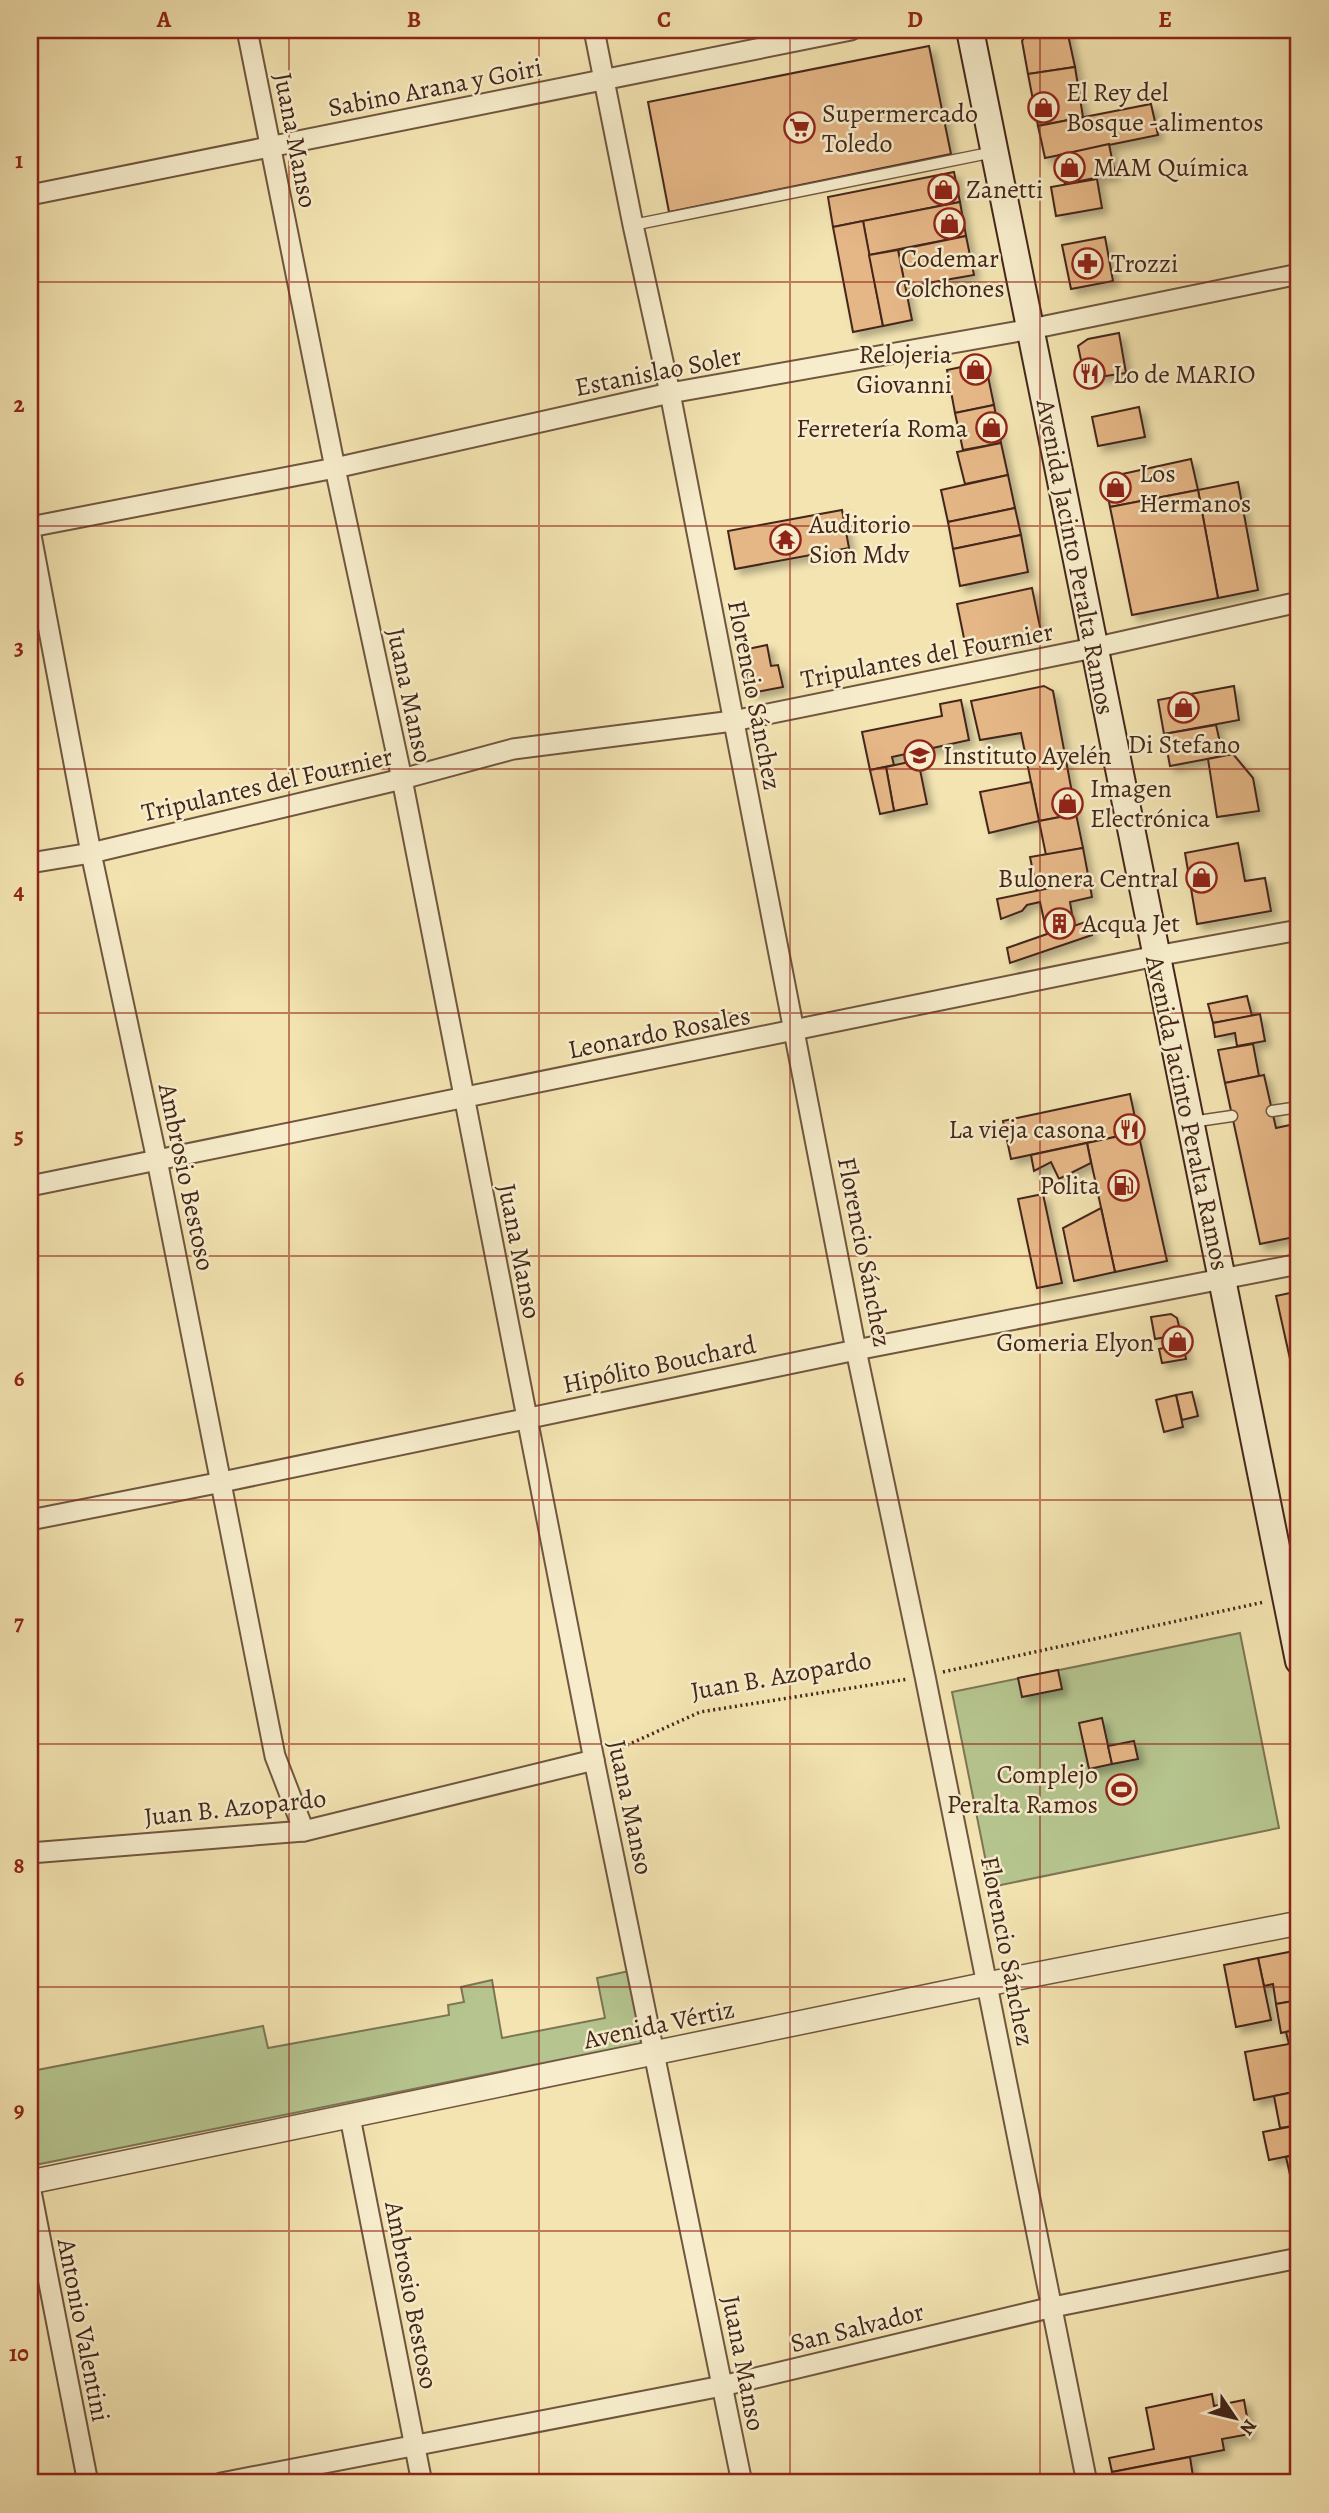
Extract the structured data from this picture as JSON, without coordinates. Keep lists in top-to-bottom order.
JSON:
{
  "streets": {
    "main road": ["Avenida Jacinto Peralta Ramos"],
    "street": [
      "Sabino Arana y Goiri",
      "Juana Manso",
      "Estanislao Soler",
      "Tripulantes del Fournier",
      "Florencio Sánchez",
      "Leonardo Rosales",
      "Ambrosio Bestoso",
      "Hipólito Bouchard",
      "Juan B. Azopardo",
      "Avenida Vértiz",
      "San Salvador",
      "Antonio Valentini"
    ]
  },
  "crossings": [
    ["Sabino Arana y Goiri", "Juana Manso"],
    ["Sabino Arana y Goiri", "Florencio Sánchez"],
    ["Juana Manso", "Estanislao Soler"],
    ["Juana Manso", "Tripulantes del Fournier"],
    ["Juana Manso", "Leonardo Rosales"],
    ["Juana Manso", "Hipólito Bouchard"],
    ["Juana Manso", "Juan B. Azopardo"],
    ["Juana Manso", "Avenida Vértiz"],
    ["Juana Manso", "San Salvador"],
    ["Estanislao Soler", "Avenida Jacinto Peralta Ramos"],
    ["Estanislao Soler", "Florencio Sánchez"],
    ["Estanislao Soler", "Ambrosio Bestoso"],
    ["Avenida Jacinto Peralta Ramos", "Tripulantes del Fournier"],
    ["Avenida Jacinto Peralta Ramos", "Leonardo Rosales"],
    ["Avenida Jacinto Peralta Ramos", "Hipólito Bouchard"],
    ["Avenida Jacinto Peralta Ramos", "Juan B. Azopardo"],
    ["Tripulantes del Fournier", "Florencio Sánchez"],
    ["Tripulantes del Fournier", "Ambrosio Bestoso"],
    ["Florencio Sánchez", "Leonardo Rosales"],
    ["Florencio Sánchez", "Hipólito Bouchard"],
    ["Florencio Sánchez", "Juan B. Azopardo"],
    ["Florencio Sánchez", "Avenida Vértiz"],
    ["Florencio Sánchez", "San Salvador"],
    ["Leonardo Rosales", "Ambrosio Bestoso"],
    ["Ambrosio Bestoso", "Hipólito Bouchard"],
    ["Ambrosio Bestoso", "Juan B. Azopardo"],
    ["Ambrosio Bestoso", "Avenida Vértiz"],
    ["Ambrosio Bestoso", "San Salvador"],
    ["Avenida Vértiz", "Antonio Valentini"]
  ],
  "places": {
    "shop": [
      "El Rey del Bosque -alimentos",
      "MAM Química",
      "Zanetti",
      "Codemar Colchones",
      "Relojeria Giovanni",
      "Ferretería Roma",
      "Los Hermanos",
      "Di Stefano",
      "Imagen Electrónica",
      "Bulonera Central",
      "Gomeria Elyon"
    ],
    "supermarket": ["Supermercado Toledo"],
    "pharmacy": ["Trozzi"],
    "restaurant": ["Lo de MARIO", "La vieja casona"],
    "temple": ["Auditorio Sion Mdv"],
    "school or university": ["Instituto Ayelén"],
    "building": ["Acqua Jet"],
    "fuel station": ["Polita"],
    "sports": ["Complejo Peralta Ramos"]
  },
  "north": "bottom right",
  "grid": {
    "columns": [
      "A",
      "B",
      "C",
      "D",
      "E"
    ],
    "rows": [
      "1",
      "2",
      "3",
      "4",
      "5",
      "6",
      "7",
      "8",
      "9",
      "10"
    ]
  }
}
